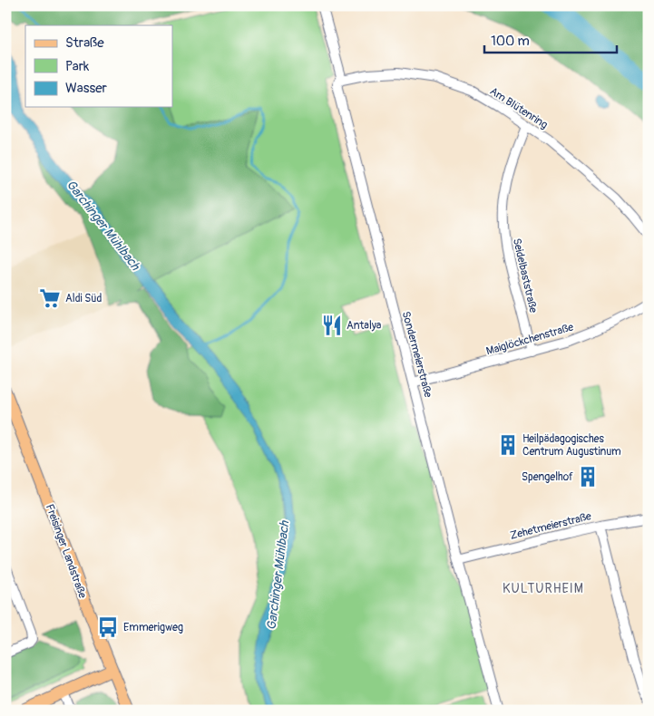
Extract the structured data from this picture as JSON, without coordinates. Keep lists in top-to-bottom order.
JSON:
{
  "streets": {
    "main road": ["Freisinger Landstraße"],
    "street": [
      "Am Blütenring",
      "Seidelbaststraße",
      "Maiglöckchenstraße",
      "Sondermeierstraße",
      "Zehetmeierstraße"
    ]
  },
  "crossings": [
    ["Am Blütenring", "Seidelbaststraße"],
    ["Am Blütenring", "Sondermeierstraße"],
    ["Seidelbaststraße", "Maiglöckchenstraße"],
    ["Maiglöckchenstraße", "Sondermeierstraße"],
    ["Sondermeierstraße", "Zehetmeierstraße"]
  ],
  "districts": ["KULTURHEIM"],
  "water": ["Garchinger Mühlbach"],
  "places": {
    "supermarket": ["Aldi Süd"],
    "restaurant": ["Antalya"],
    "building": ["Heilpädagogisches Centrum Augustinum", "Spengelhof"],
    "bus stop": ["Emmerigweg"]
  },
  "legend": ["Straße", "Park", "Wasser"],
  "scale_bar": "100 m"
}
